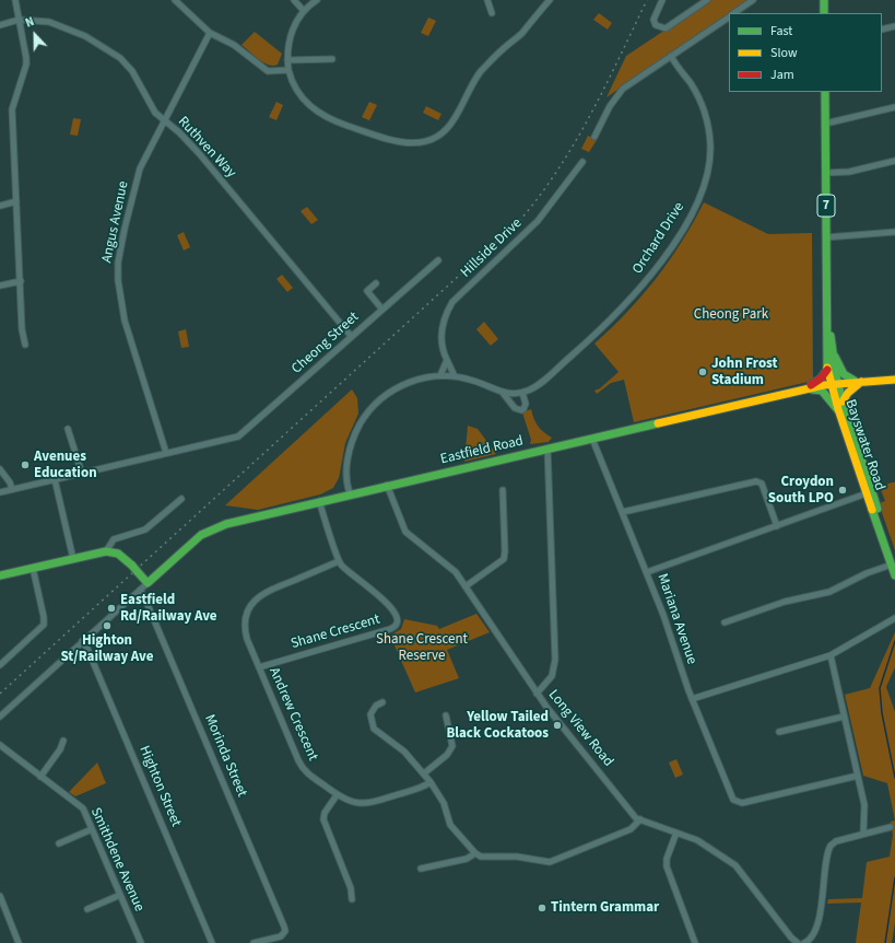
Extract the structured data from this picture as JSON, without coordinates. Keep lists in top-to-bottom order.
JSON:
{
  "streets": {
    "main road": ["7", "Bayswater Road", "Eastfield Road"],
    "street": [
      "Ruthven Way",
      "Angus Avenue",
      "Orchard Drive",
      "Hillside Drive",
      "Cheong Street",
      "Mariana Avenue",
      "Shane Crescent",
      "Andrew Crescent",
      "Long View Road",
      "Morinda Street",
      "Highton Street",
      "Smithdene Avenue"
    ]
  },
  "crossings": [
    ["Ruthven Way", "Angus Avenue"],
    ["Ruthven Way", "Cheong Street"],
    ["Angus Avenue", "Cheong Street"],
    ["Bayswater Road", "Eastfield Road"],
    ["Eastfield Road", "Mariana Avenue"],
    ["Eastfield Road", "Long View Road"],
    ["Shane Crescent", "Andrew Crescent"]
  ],
  "parks": ["Cheong Park", "Shane Crescent Reserve"],
  "places": [
    "John Frost Stadium",
    "Avenues Education",
    "Croydon South LPO",
    "Eastfield Rd/Railway Ave",
    "Highton St/Railway Ave",
    "Yellow Tailed Black Cockatoos",
    "Tintern Grammar"
  ],
  "legend": ["Fast", "Slow", "Jam"],
  "north": "top"
}
